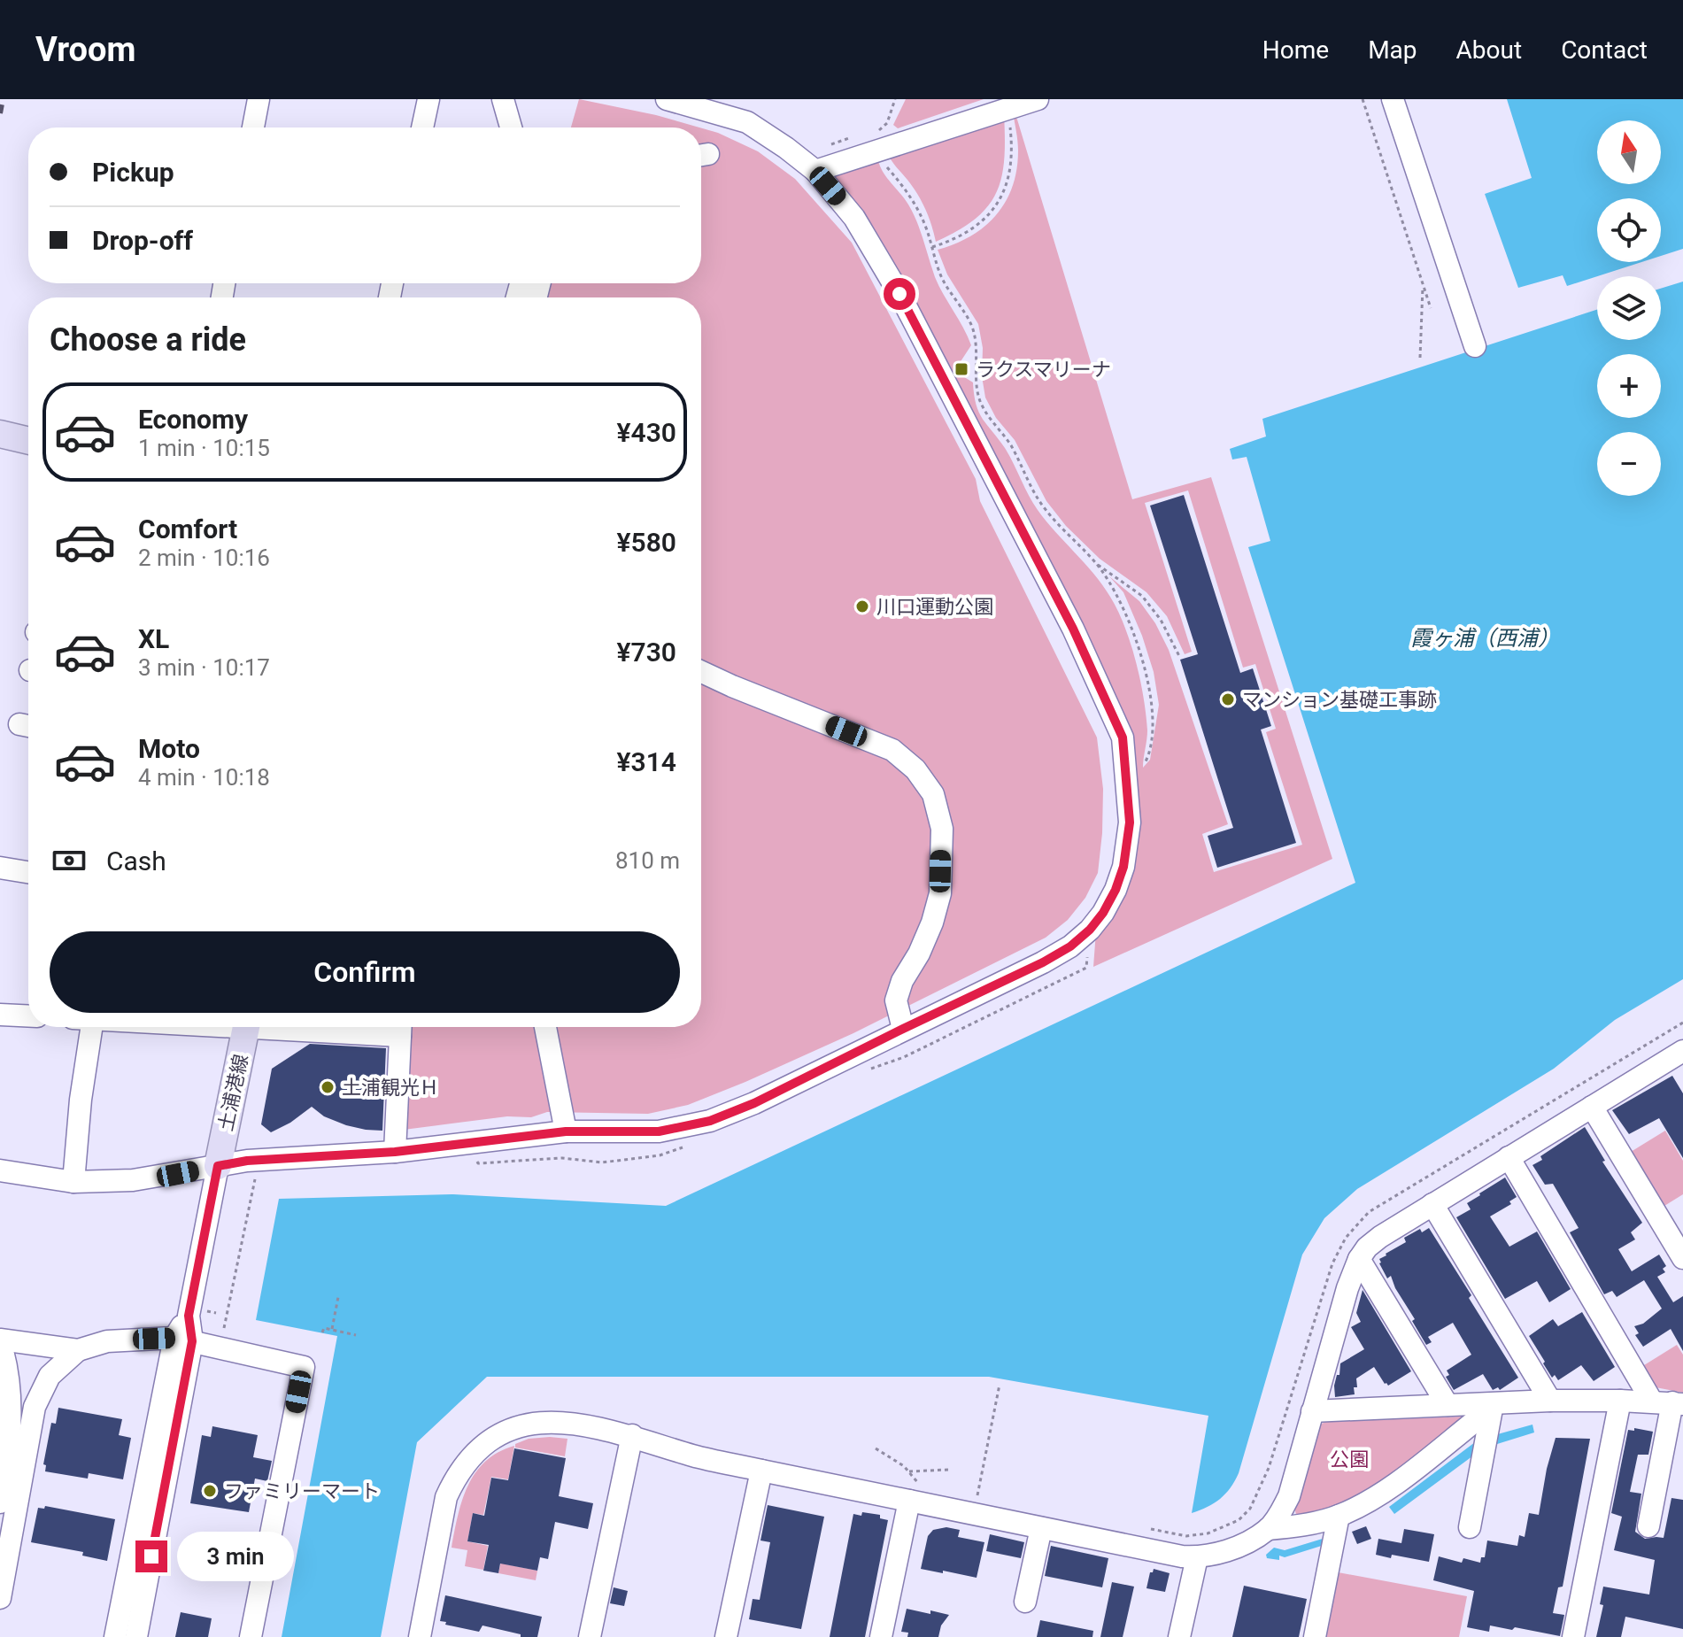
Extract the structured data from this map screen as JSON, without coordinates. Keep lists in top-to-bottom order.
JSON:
{
  "streets": {
    "main road": ["土浦港線"]
  },
  "water": ["霞ヶ浦（西浦）"],
  "parks": ["公園"],
  "places": {
    "transit": ["ラクスマリーナ"],
    "other": [
      "川口運動公園",
      "マンション基礎工事跡",
      "土浦観光Ｈ",
      "ファミリーマート"
    ]
  },
  "north": "top",
  "page": {
    "header": "Vroom",
    "nav": [
      "Home",
      "Map",
      "About",
      "Contact"
    ],
    "map_buttons": ["+", "−"],
    "banner": ["Pickup", "Drop-off"],
    "heading": "Choose a ride",
    "list": [
      {
        "name": "Economy",
        "note": "1 min · 10:15",
        "value": "¥430"
      },
      {
        "name": "Comfort",
        "note": "2 min · 10:16",
        "value": "¥580"
      },
      {
        "name": "XL",
        "note": "3 min · 10:17",
        "value": "¥730"
      },
      {
        "name": "Moto",
        "note": "4 min · 10:18",
        "value": "¥314"
      }
    ],
    "pay": ["Cash", "810 m"],
    "buttons": "Confirm",
    "bubble": "3 min"
  }
}
